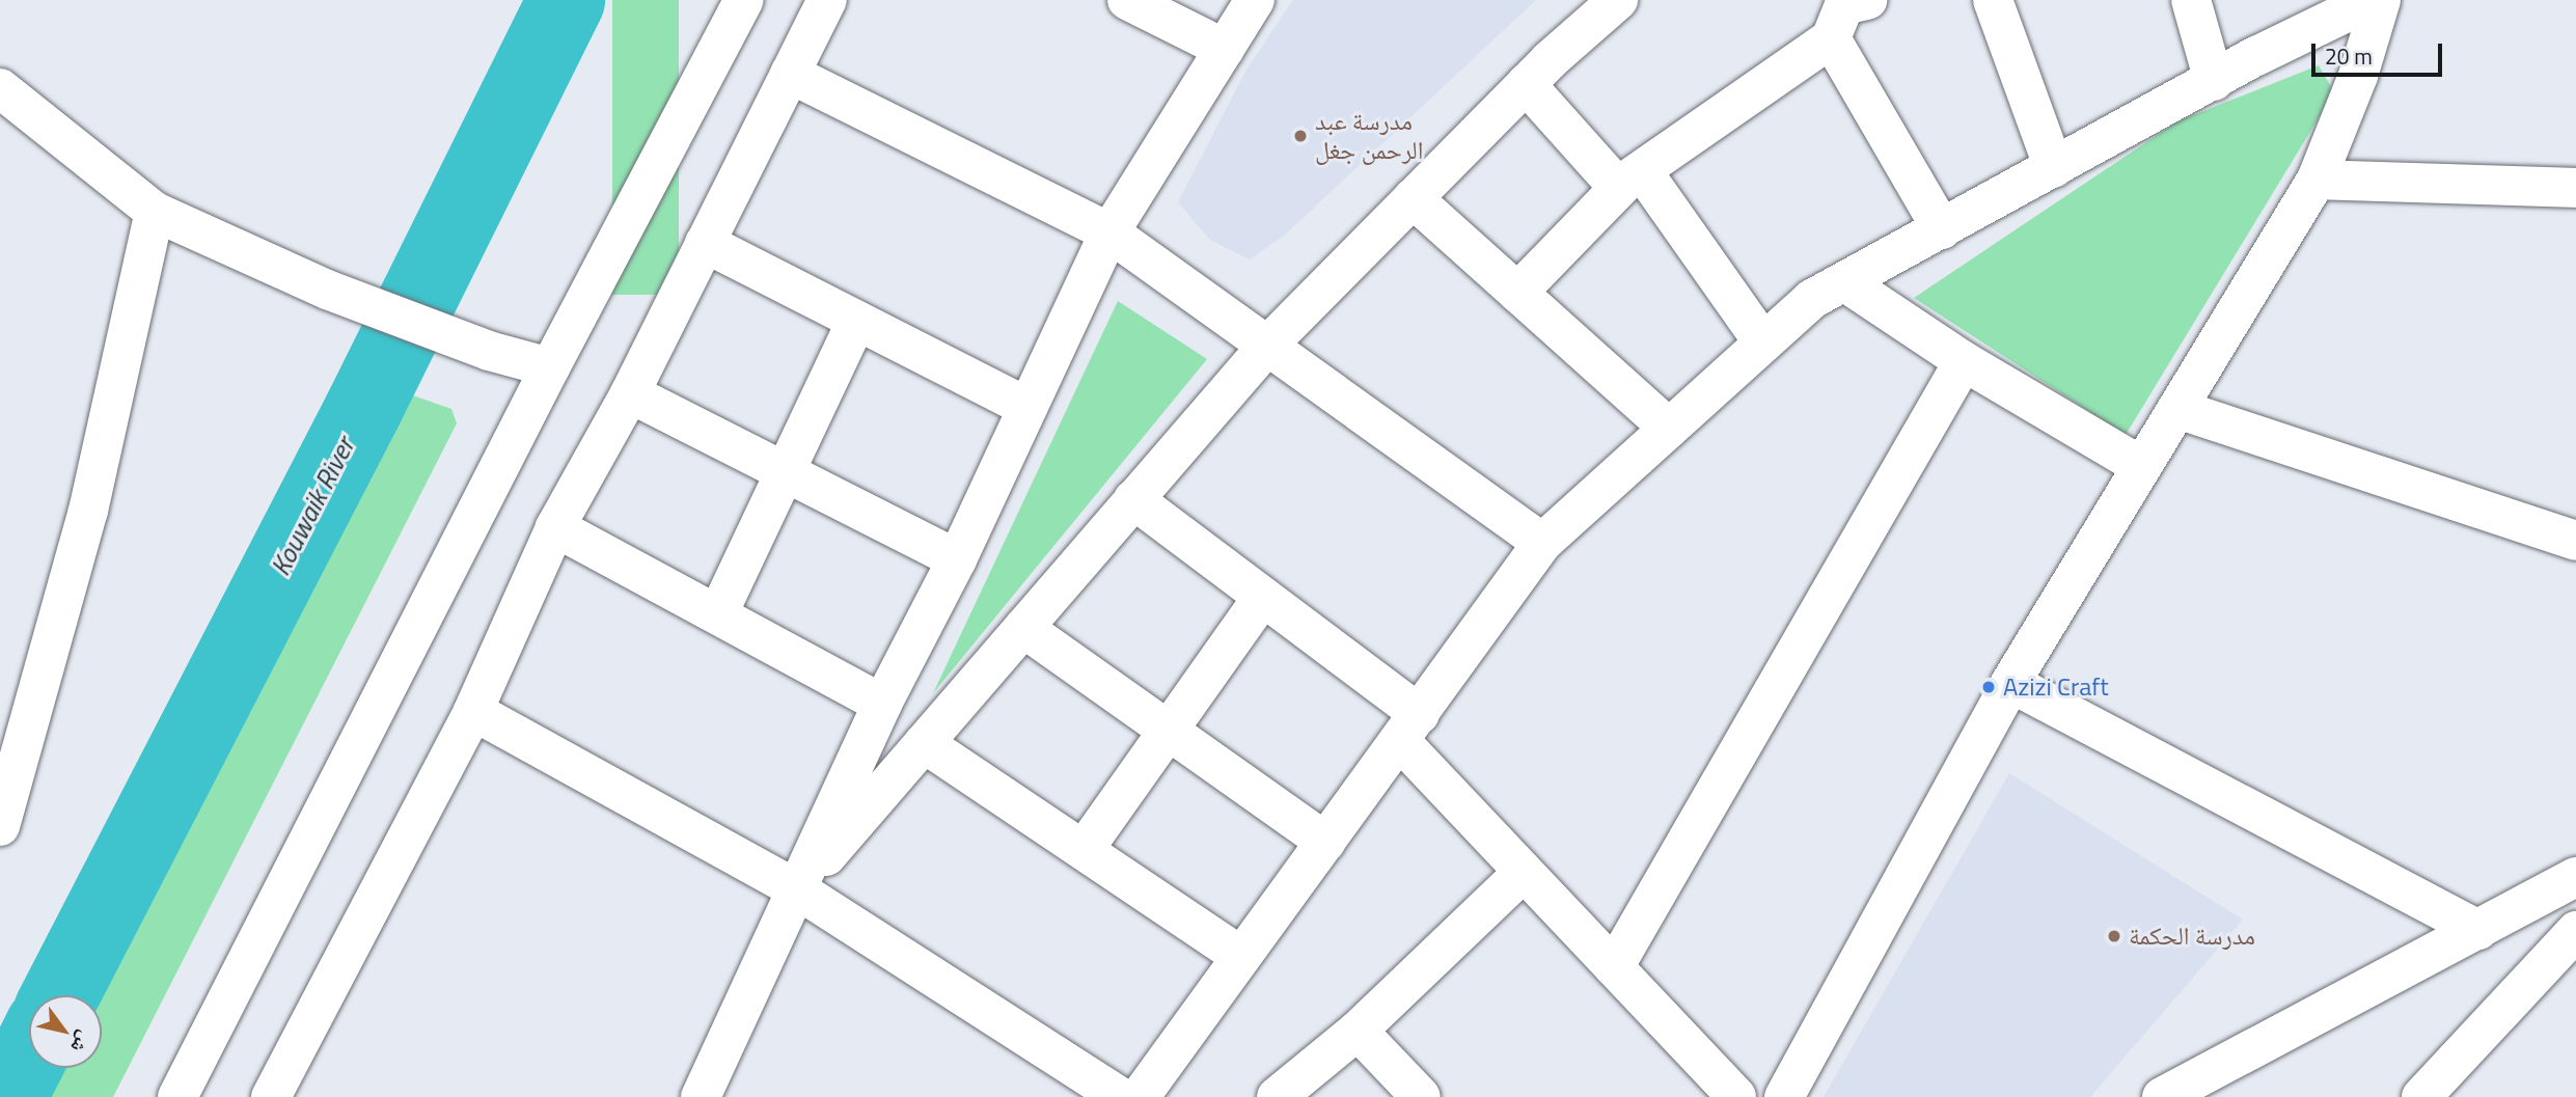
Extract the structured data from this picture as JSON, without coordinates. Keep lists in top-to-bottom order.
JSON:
{
  "water": ["Kouwaik River"],
  "places": ["مدرسة عبد الرحمن جغل", "Azizi Craft", "مدرسة الحكمة"],
  "scale_bar": "20 m",
  "north": "bottom right"
}
